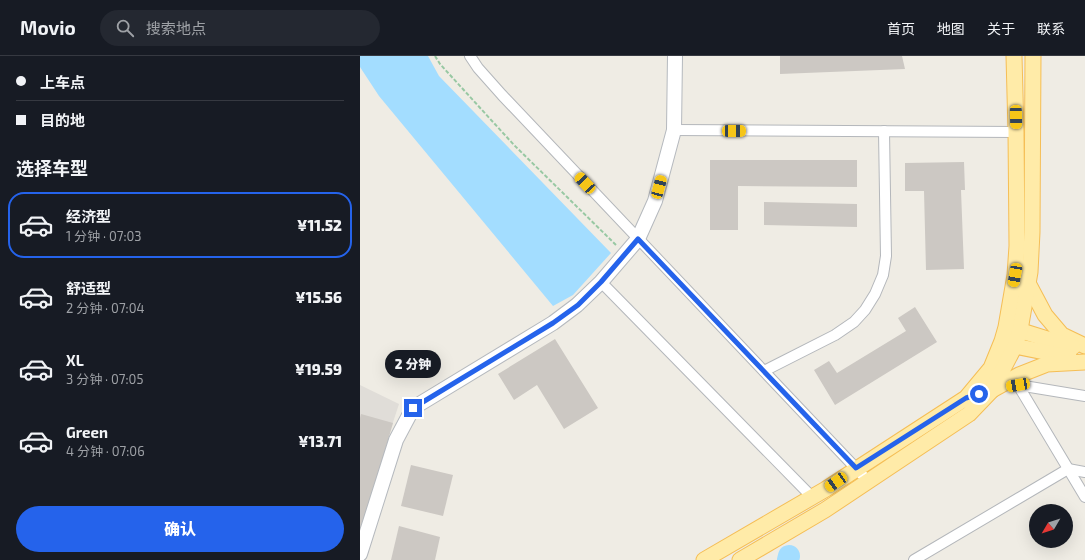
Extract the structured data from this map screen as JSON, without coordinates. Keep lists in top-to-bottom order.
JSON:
{
  "north": "bottom left",
  "page": {
    "header": "Movio",
    "search": "搜索地点",
    "nav": [
      "首页",
      "地图",
      "关于",
      "联系"
    ],
    "banner": ["上车点", "目的地"],
    "heading": "选择车型",
    "list": [
      {
        "name": "经济型",
        "note": "1 分钟 · 07:03",
        "value": "¥11.52"
      },
      {
        "name": "舒适型",
        "note": "2 分钟 · 07:04",
        "value": "¥15.56"
      },
      {
        "name": "XL",
        "note": "3 分钟 · 07:05",
        "value": "¥19.59"
      },
      {
        "name": "Green",
        "note": "4 分钟 · 07:06",
        "value": "¥13.71"
      }
    ],
    "bubble": "2 分钟",
    "buttons": "确认"
  }
}
